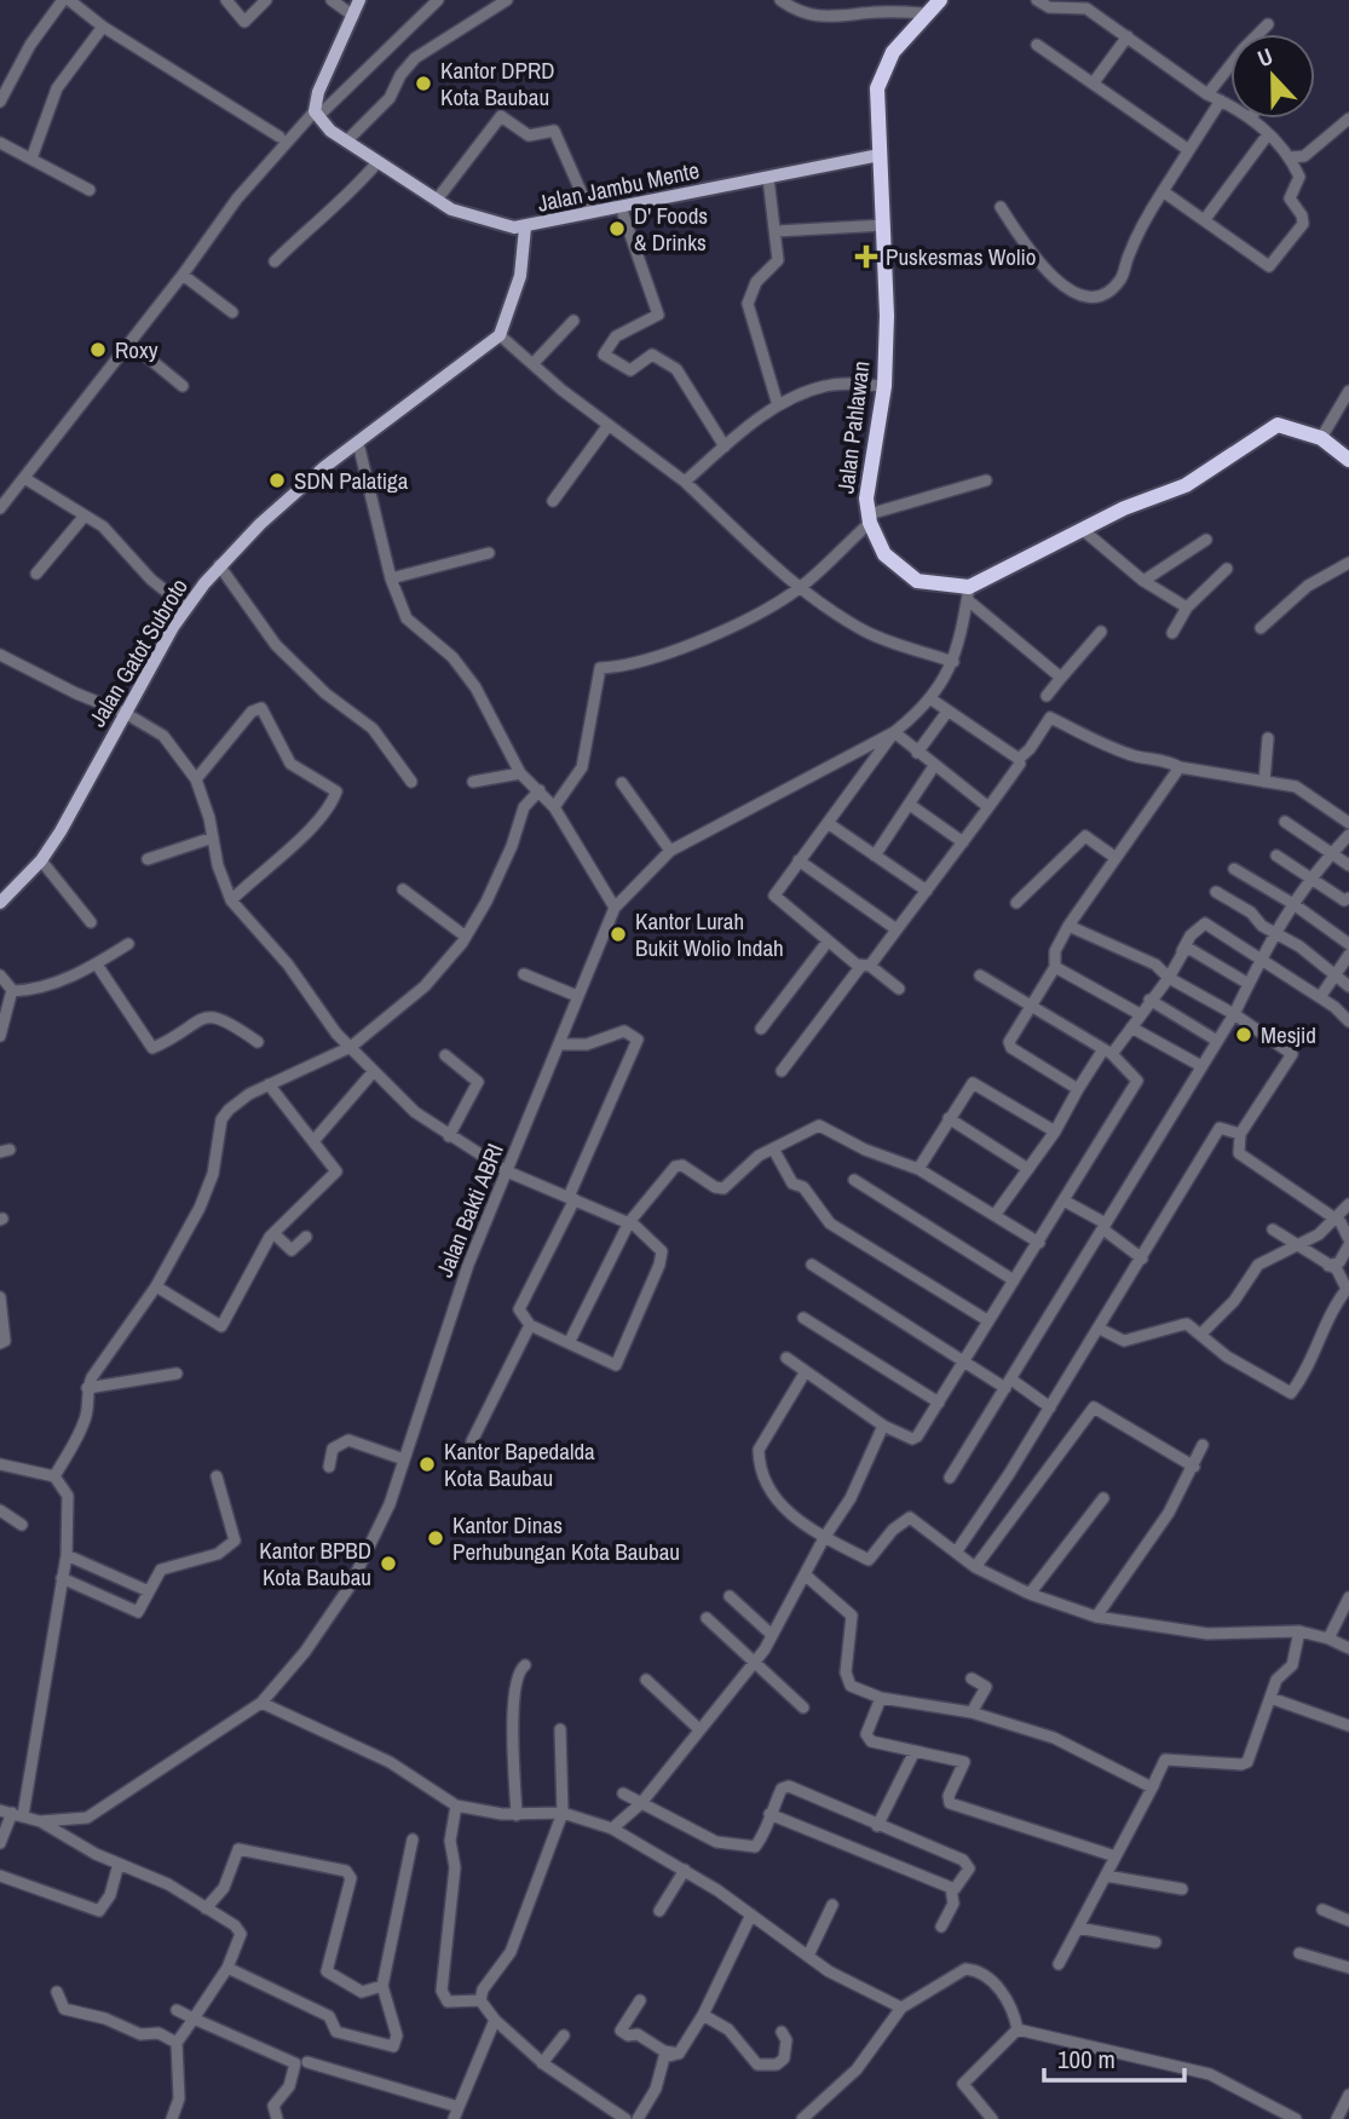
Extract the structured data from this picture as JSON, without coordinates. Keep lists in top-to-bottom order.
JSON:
{
  "streets": {
    "highway": ["Jalan Pahlawan"],
    "main road": ["Jalan Jambu Mente", "Jalan Gatot Subroto"],
    "street": ["Jalan Bakti ABRI"]
  },
  "crossings": [
    ["Jalan Jambu Mente", "Jalan Pahlawan"],
    ["Jalan Pahlawan", "Jalan Bakti ABRI"]
  ],
  "places": {
    "other": [
      "Kantor DPRD Kota Baubau",
      "D' Foods & Drinks",
      "Roxy",
      "SDN Palatiga",
      "Kantor Lurah Bukit Wolio Indah",
      "Mesjid",
      "Kantor Bapedalda Kota Baubau",
      "Kantor Dinas Perhubungan Kota Baubau",
      "Kantor BPBD Kota Baubau"
    ],
    "health": ["Puskesmas Wolio"]
  },
  "scale_bar": "100 m",
  "north": "top"
}
